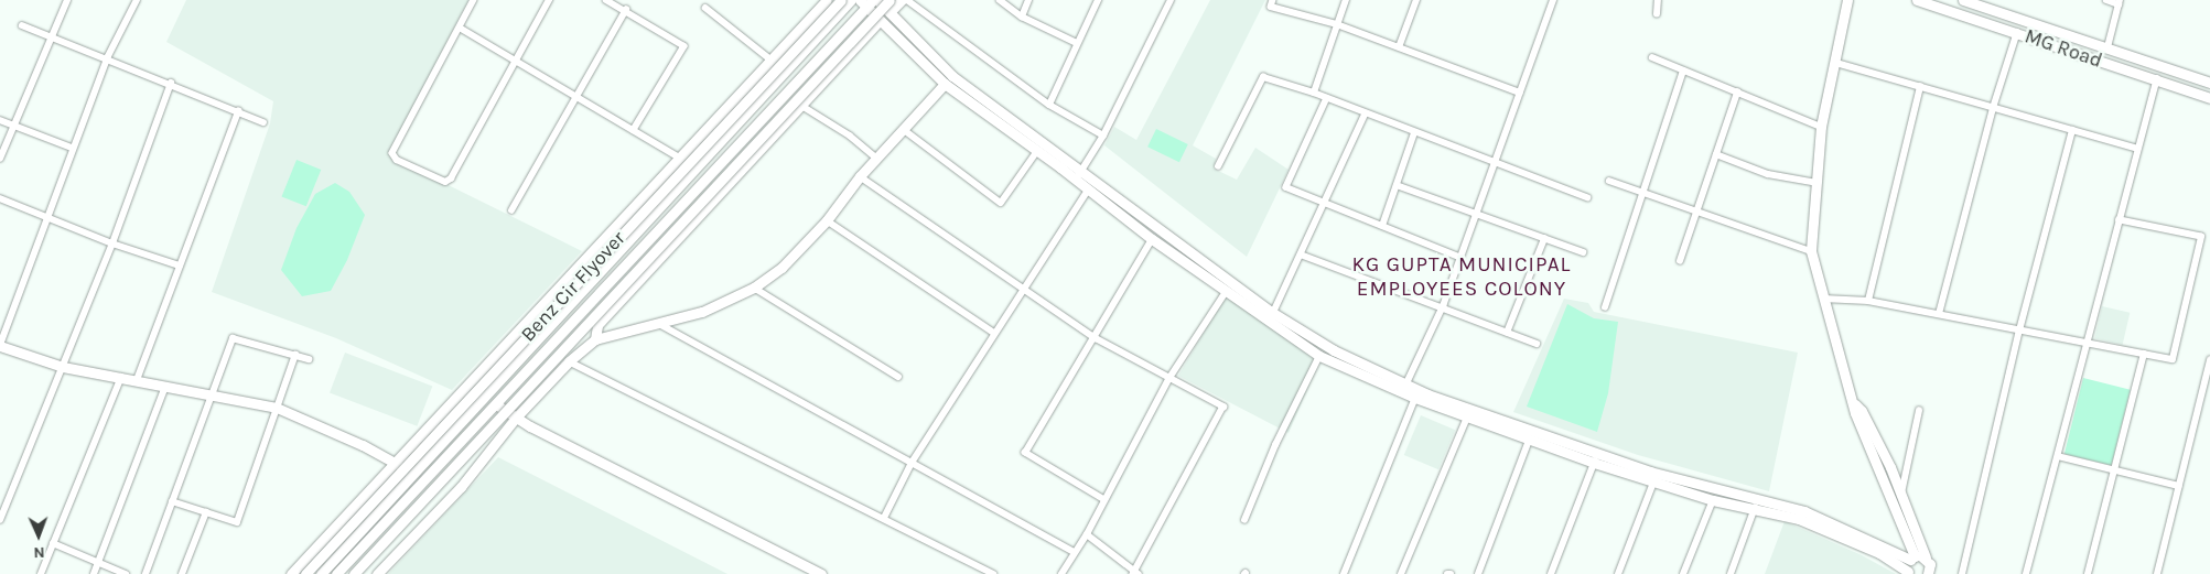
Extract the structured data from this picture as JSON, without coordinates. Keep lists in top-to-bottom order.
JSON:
{
  "streets": {
    "street": ["MG Road", "Benz Cir Flyover"]
  },
  "districts": ["KG GUPTA MUNICIPAL EMPLOYEES COLONY"],
  "north": "bottom"
}
